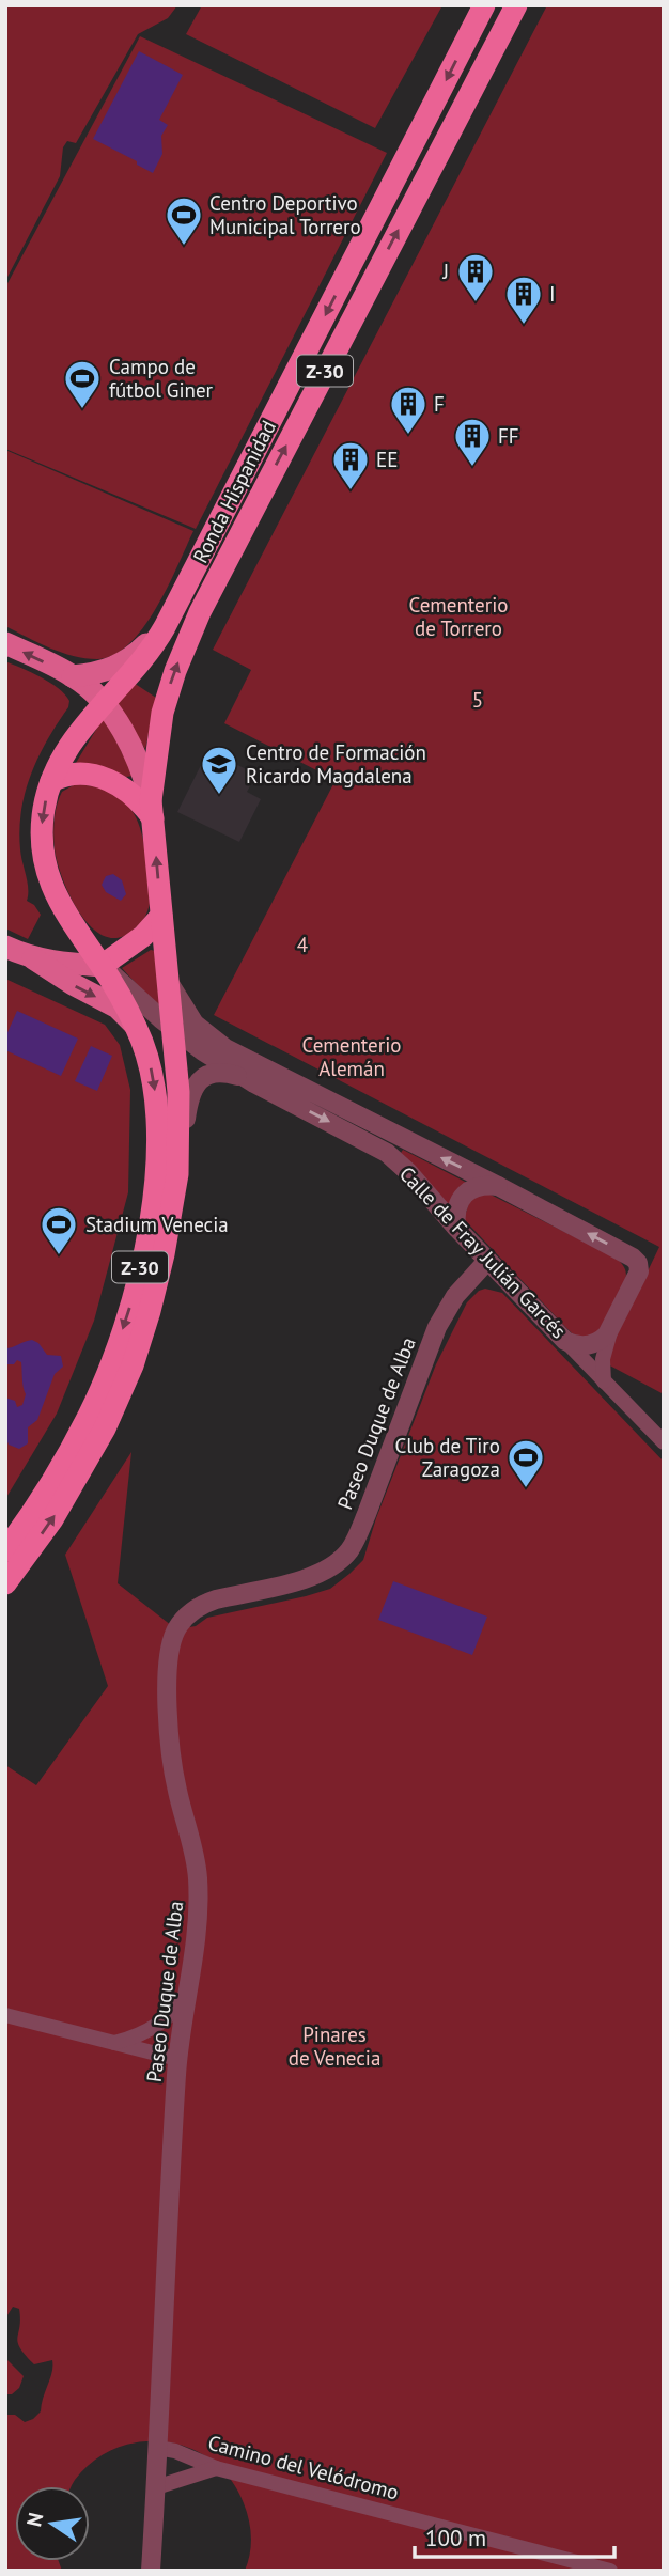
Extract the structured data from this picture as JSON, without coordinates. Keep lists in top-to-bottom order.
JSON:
{
  "streets": {
    "highway": ["Z-30", "Ronda Hispanidad"],
    "street": ["Calle de Fray Julián Garcés", "Paseo Duque de Alba", "Camino del Velódromo"]
  },
  "crossings": [
    ["Ronda Hispanidad", "Calle de Fray Julián Garcés"],
    ["Calle de Fray Julián Garcés", "Paseo Duque de Alba"],
    ["Paseo Duque de Alba", "Camino del Velódromo"]
  ],
  "parks": [
    "Cementerio de Torrero",
    "5",
    "4",
    "Cementerio Alemán",
    "Pinares de Venecia"
  ],
  "places": {
    "sports": [
      "Centro Deportivo Municipal Torrero",
      "Campo de fútbol Giner",
      "Stadium Venecia",
      "Club de Tiro Zaragoza"
    ],
    "building": [
      "J",
      "I",
      "F",
      "FF",
      "EE"
    ],
    "school or university": ["Centro de Formación Ricardo Magdalena"]
  },
  "scale_bar": "100 m",
  "north": "left"
}
